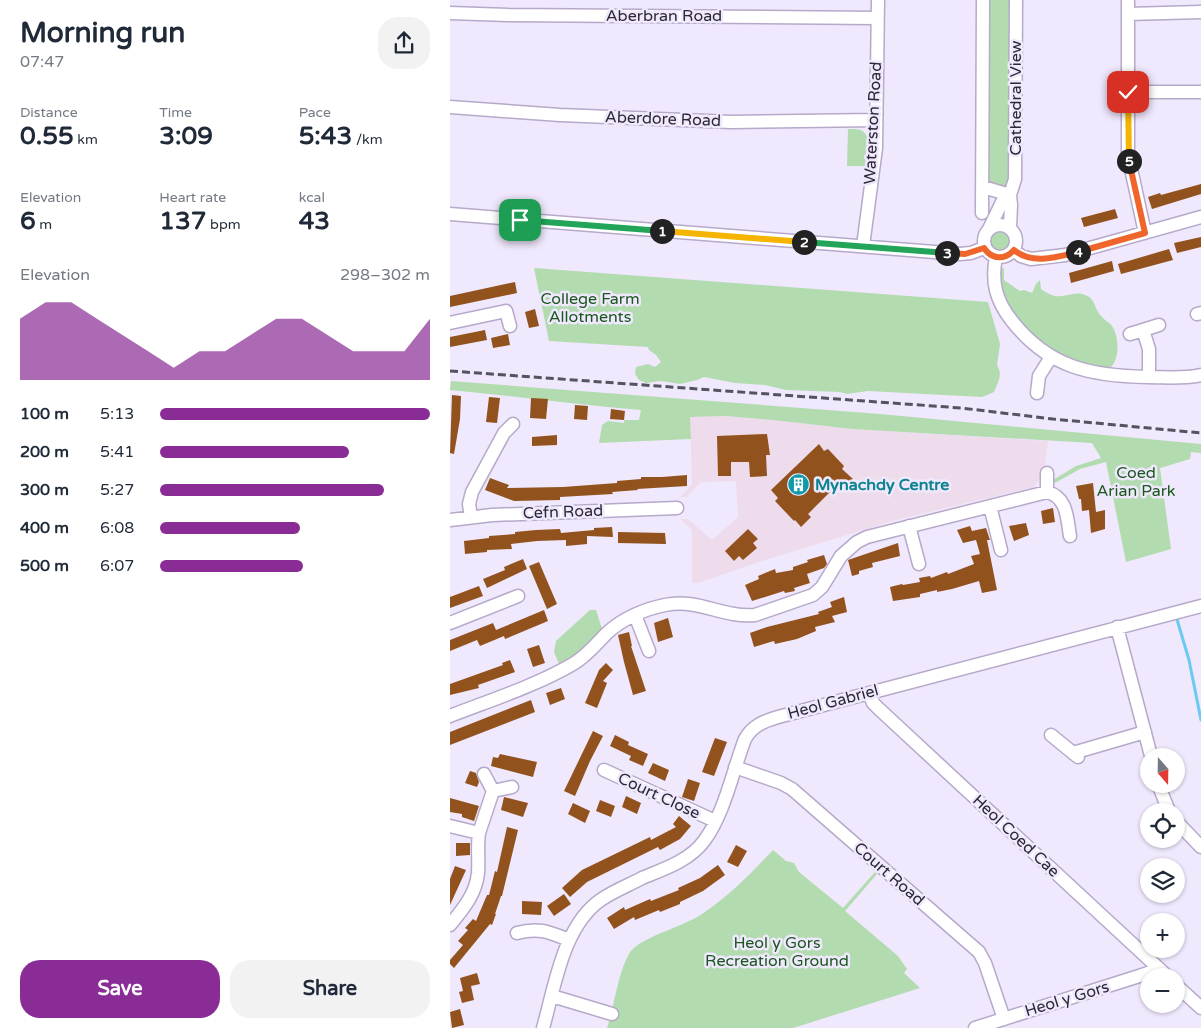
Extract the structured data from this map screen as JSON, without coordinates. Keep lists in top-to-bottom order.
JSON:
{
  "streets": {
    "street": [
      "Aberbran Road",
      "Cathedral View",
      "Aberdore Road",
      "Waterston Road",
      "Cefn Road",
      "Heol Gabriel",
      "Court Close",
      "Heol Coed Cae",
      "Court Road",
      "Heol y Gors"
    ]
  },
  "crossings": [
    ["Aberbran Road", "Waterston Road"],
    ["Aberdore Road", "Waterston Road"],
    ["Heol Gabriel", "Court Close"],
    ["Heol Gabriel", "Heol Coed Cae"],
    ["Heol Gabriel", "Court Road"],
    ["Heol Coed Cae", "Heol y Gors"],
    ["Court Road", "Heol y Gors"]
  ],
  "parks": ["College Farm Allotments", "Coed Arian Park", "Heol y Gors Recreation Ground"],
  "places": {
    "building": ["Mynachdy Centre"]
  },
  "north": "bottom",
  "page": {
    "heading": ["Morning run", "07:47"],
    "stats": [
      ["Distance", "0.55 km"],
      ["Time", "3:09"],
      ["Pace", "5:43 /km"],
      ["Elevation", "6 m"],
      ["Heart rate", "137 bpm"],
      ["kcal", "43"]
    ],
    "pins": [
      "5",
      "1",
      "2",
      "4",
      "3"
    ],
    "chart": ["Elevation", "298–302 m"],
    "list": [
      {
        "name": "100 m",
        "note": "5:13"
      },
      {
        "name": "200 m",
        "note": "5:41"
      },
      {
        "name": "300 m",
        "note": "5:27"
      },
      {
        "name": "400 m",
        "note": "6:08"
      },
      {
        "name": "500 m",
        "note": "6:07"
      }
    ],
    "map_buttons": ["+", "−"],
    "buttons": ["Save", "Share"]
  }
}
